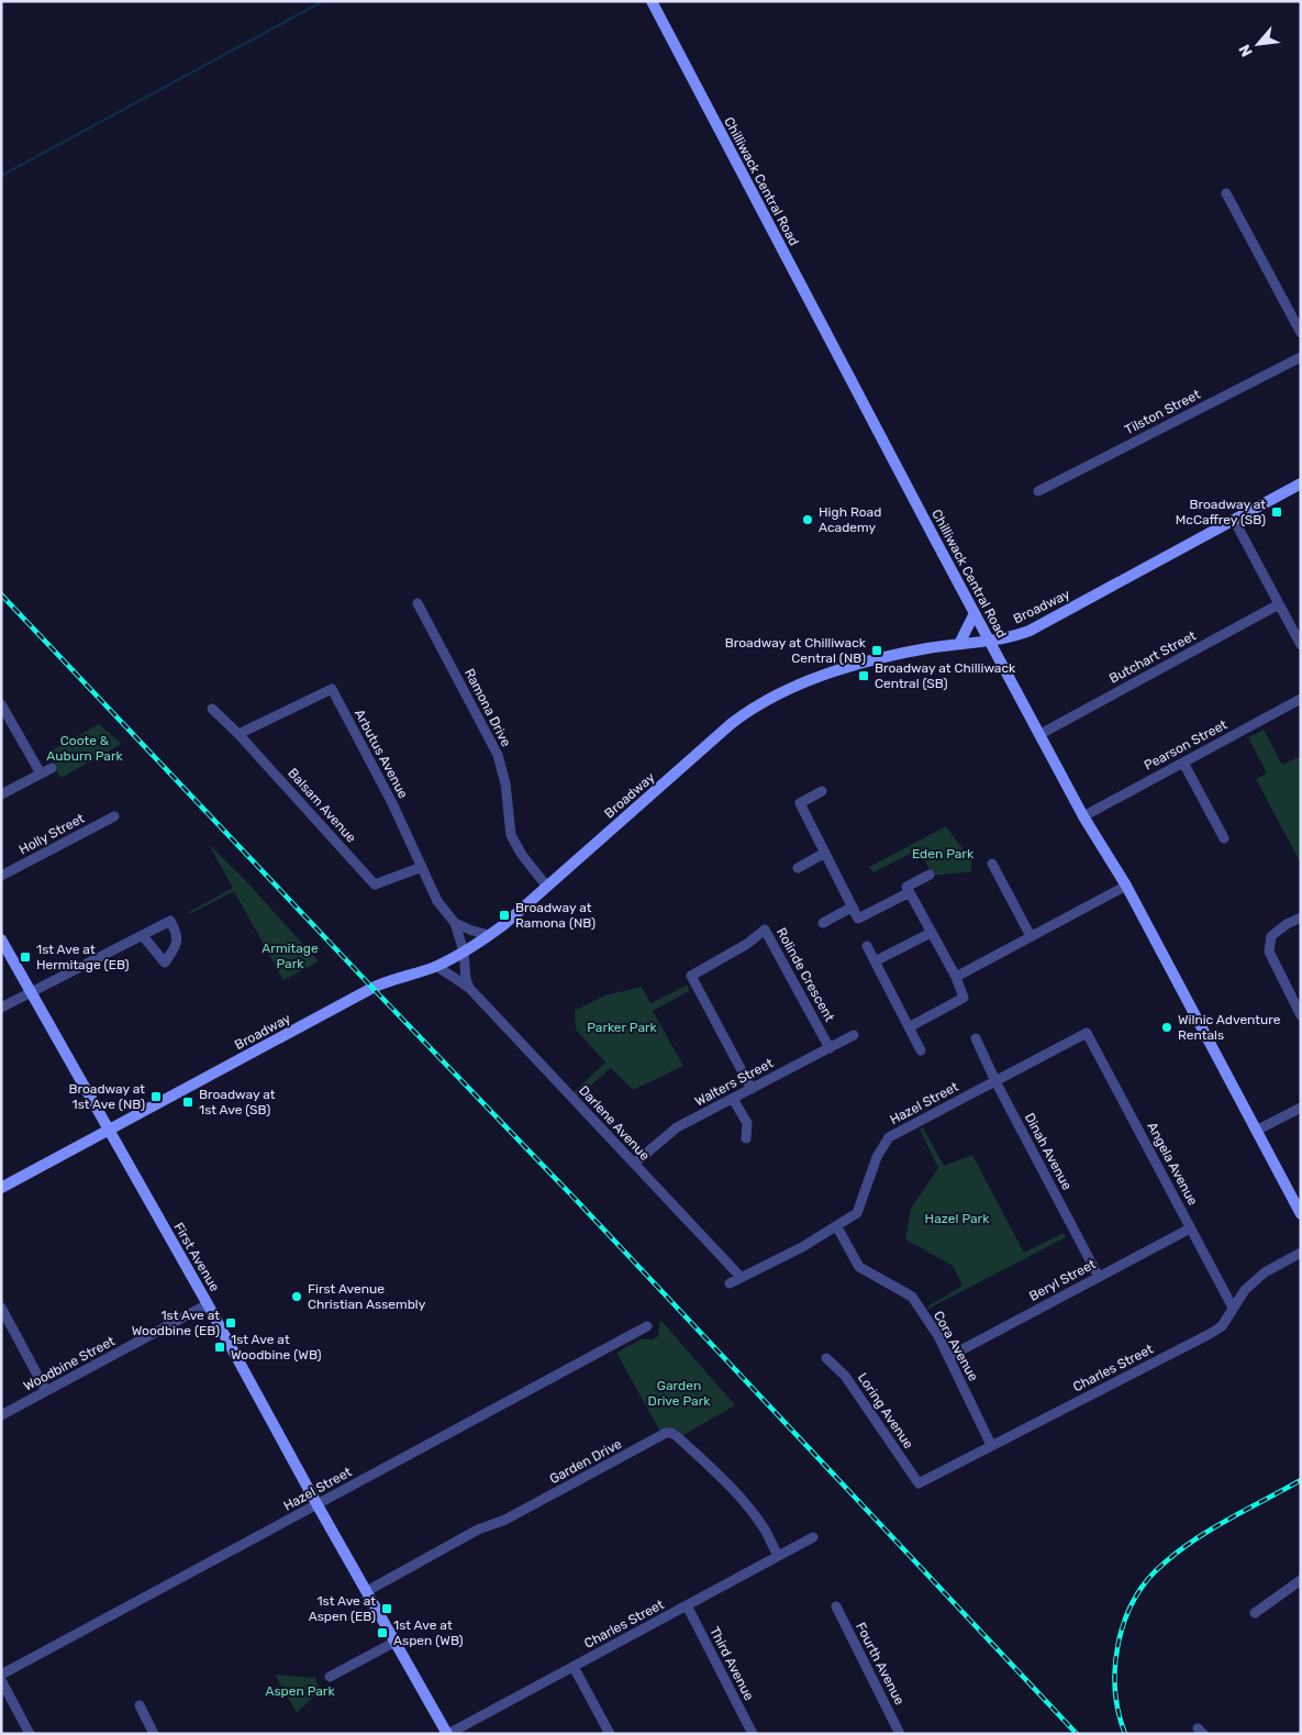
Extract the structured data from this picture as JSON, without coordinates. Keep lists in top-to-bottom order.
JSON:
{
  "streets": {
    "street": [
      "Chilliwack Central Road",
      "Tilston Street",
      "Broadway",
      "Butchart Street",
      "Ramona Drive",
      "Pearson Street",
      "Arbutus Avenue",
      "Balsam Avenue",
      "Holly Street",
      "Rolinde Crescent",
      "Walters Street",
      "Hazel Street",
      "Darlene Avenue",
      "Dinah Avenue",
      "Angela Avenue",
      "First Avenue",
      "Beryl Street",
      "Cora Avenue",
      "Woodbine Street",
      "Charles Street",
      "Loring Avenue",
      "Garden Drive",
      "Third Avenue",
      "Fourth Avenue"
    ]
  },
  "crossings": [
    ["Chilliwack Central Road", "Broadway"],
    ["Chilliwack Central Road", "Butchart Street"],
    ["Chilliwack Central Road", "Pearson Street"],
    ["Broadway", "Ramona Drive"],
    ["Broadway", "Arbutus Avenue"],
    ["Broadway", "Darlene Avenue"],
    ["Broadway", "First Avenue"],
    ["Arbutus Avenue", "Balsam Avenue"],
    ["Rolinde Crescent", "Walters Street"],
    ["Walters Street", "Darlene Avenue"],
    ["Hazel Street", "Darlene Avenue"],
    ["Hazel Street", "Dinah Avenue"],
    ["Hazel Street", "Angela Avenue"],
    ["Hazel Street", "First Avenue"],
    ["Hazel Street", "Cora Avenue"],
    ["Dinah Avenue", "Beryl Street"],
    ["Angela Avenue", "Beryl Street"],
    ["Angela Avenue", "Charles Street"],
    ["First Avenue", "Woodbine Street"],
    ["First Avenue", "Charles Street"],
    ["First Avenue", "Garden Drive"],
    ["Beryl Street", "Cora Avenue"],
    ["Cora Avenue", "Charles Street"],
    ["Charles Street", "Loring Avenue"],
    ["Charles Street", "Garden Drive"],
    ["Charles Street", "Third Avenue"]
  ],
  "parks": [
    "Coote & Auburn Park",
    "Eden Park",
    "Armitage Park",
    "Parker Park",
    "Hazel Park",
    "Garden Drive Park",
    "Aspen Park"
  ],
  "places": {
    "transit": [
      "Broadway at McCaffrey (SB)",
      "Broadway at Chilliwack Central (NB)",
      "Broadway at Chilliwack Central (SB)",
      "Broadway at Ramona (NB)",
      "1st Ave at Hermitage (EB)",
      "Broadway at 1st Ave (NB)",
      "Broadway at 1st Ave (SB)",
      "1st Ave at Woodbine (EB)",
      "1st Ave at Woodbine (WB)",
      "1st Ave at Aspen (EB)",
      "1st Ave at Aspen (WB)"
    ],
    "other": ["High Road Academy", "Wilnic Adventure Rentals", "First Avenue Christian Assembly"]
  },
  "north": "bottom left"
}
